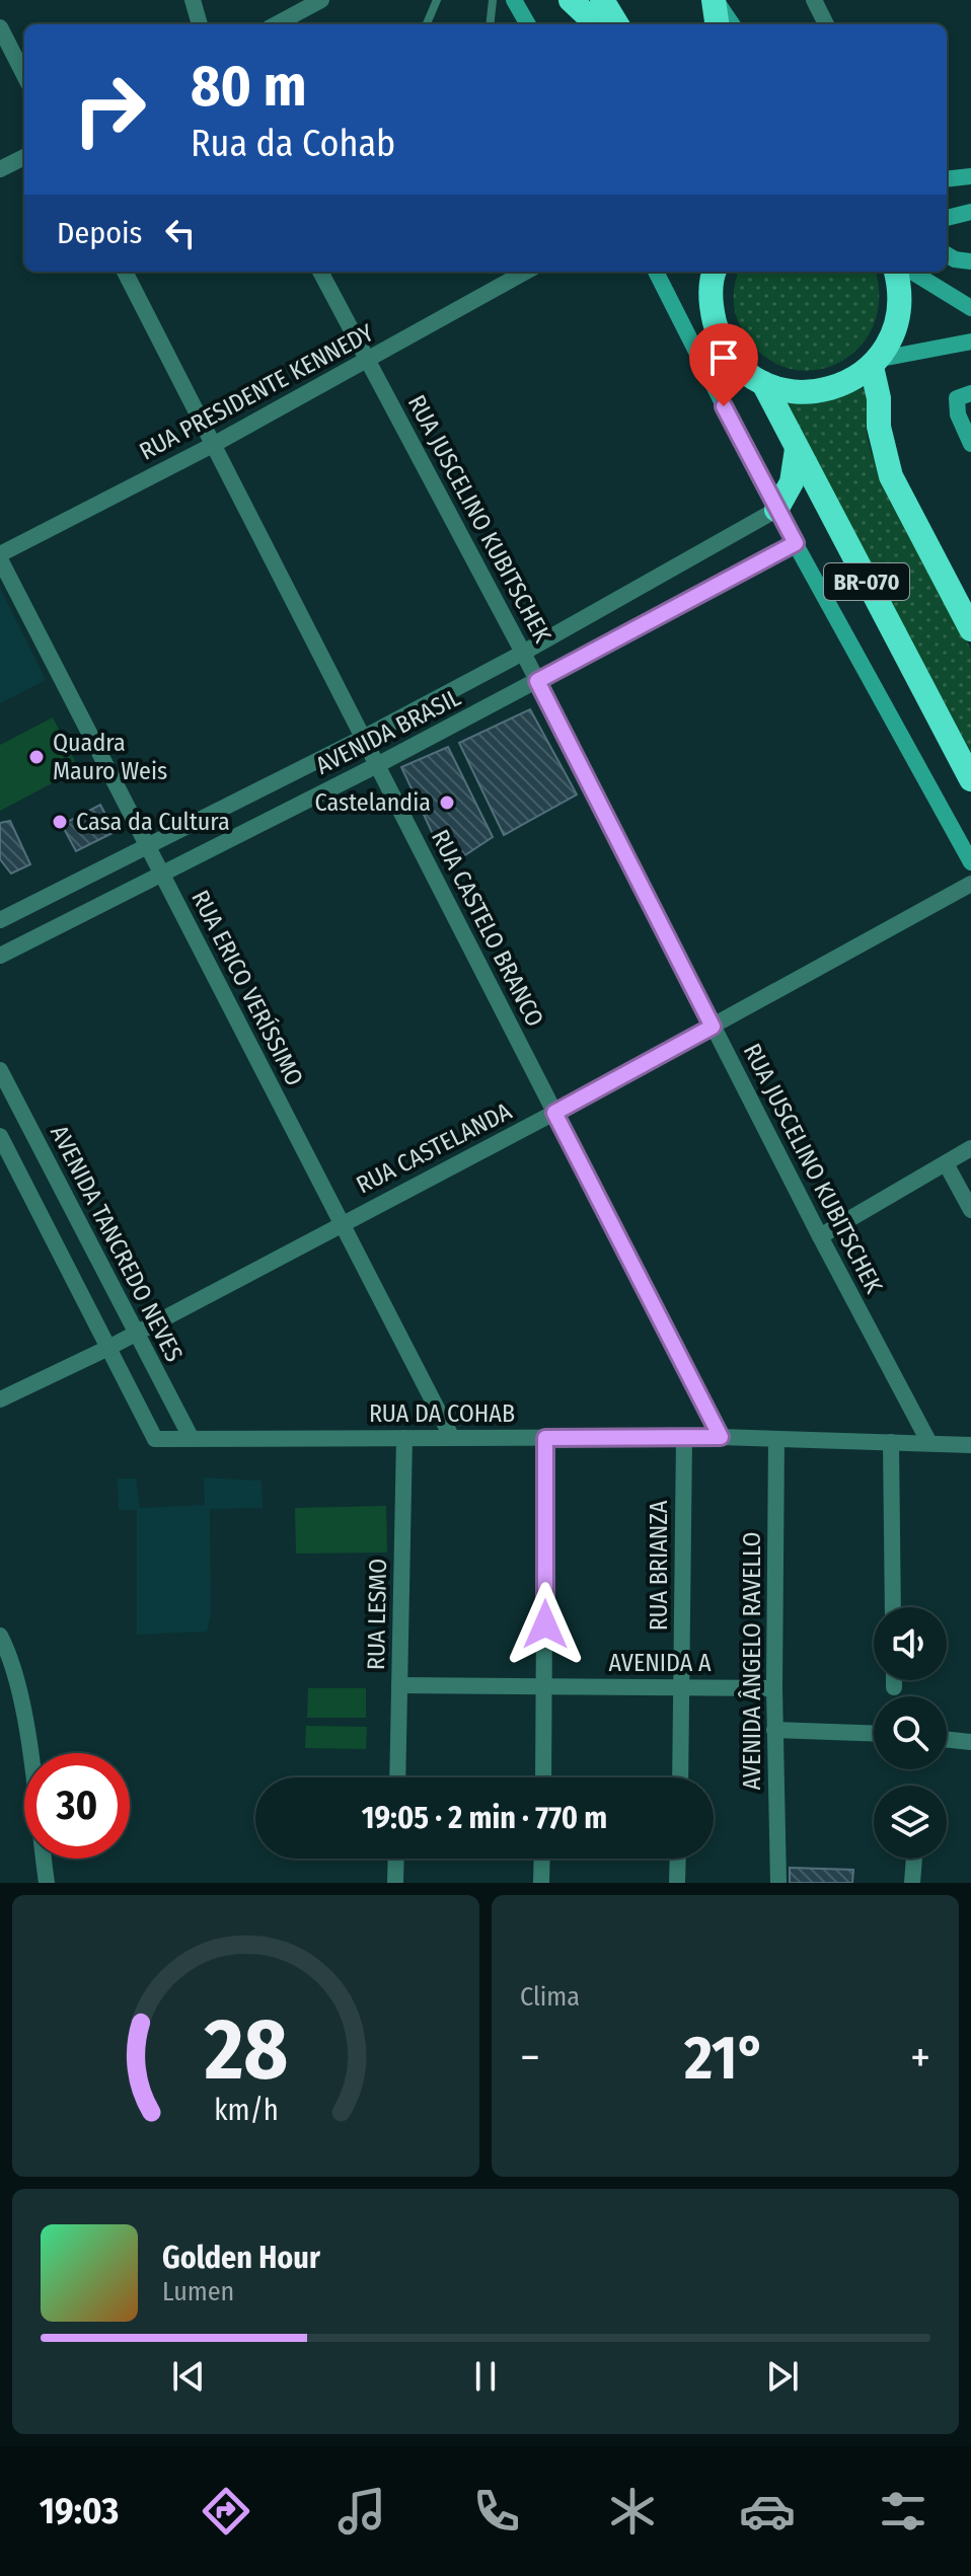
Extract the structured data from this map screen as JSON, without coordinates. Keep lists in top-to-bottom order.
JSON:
{
  "streets": {
    "highway": ["BR-070"],
    "street": [
      "RUA PRESIDENTE KENNEDY",
      "RUA JUSCELINO KUBITSCHEK",
      "AVENIDA BRASIL",
      "RUA CASTELO BRANCO",
      "RUA ERICO VERÍSSIMO",
      "RUA CASTELANDA",
      "AVENIDA TANCREDO NEVES",
      "RUA DA COHAB",
      "RUA BRIANZA",
      "RUA LESMO",
      "AVENIDA ÂNGELO RAVELLO",
      "AVENIDA A"
    ]
  },
  "crossings": [
    ["RUA PRESIDENTE KENNEDY", "RUA JUSCELINO KUBITSCHEK"],
    ["RUA PRESIDENTE KENNEDY", "RUA CASTELO BRANCO"],
    ["RUA PRESIDENTE KENNEDY", "RUA ERICO VERÍSSIMO"],
    ["RUA JUSCELINO KUBITSCHEK", "AVENIDA BRASIL"],
    ["RUA JUSCELINO KUBITSCHEK", "RUA CASTELANDA"],
    ["RUA JUSCELINO KUBITSCHEK", "RUA DA COHAB"],
    ["AVENIDA BRASIL", "RUA CASTELO BRANCO"],
    ["AVENIDA BRASIL", "RUA ERICO VERÍSSIMO"],
    ["RUA CASTELO BRANCO", "RUA CASTELANDA"],
    ["RUA CASTELO BRANCO", "RUA DA COHAB"],
    ["RUA ERICO VERÍSSIMO", "RUA CASTELANDA"],
    ["RUA ERICO VERÍSSIMO", "RUA DA COHAB"],
    ["RUA CASTELANDA", "AVENIDA TANCREDO NEVES"],
    ["RUA CASTELANDA", "RUA DA COHAB"],
    ["AVENIDA TANCREDO NEVES", "RUA DA COHAB"],
    ["RUA DA COHAB", "RUA BRIANZA"],
    ["RUA DA COHAB", "RUA LESMO"],
    ["RUA DA COHAB", "AVENIDA ÂNGELO RAVELLO"],
    ["RUA BRIANZA", "AVENIDA A"],
    ["RUA LESMO", "AVENIDA A"],
    ["AVENIDA ÂNGELO RAVELLO", "AVENIDA A"]
  ],
  "places": ["Quadra Mauro Weis", "Castelandia", "Casa da Cultura"],
  "page": {
    "turn": ["80 m", "Rua da Cohab"],
    "then": "Depois",
    "limit": "30",
    "trip": "19:05 · 2 min · 770 m",
    "tile": "Clima",
    "heat": ["−", "21°", "+"],
    "song": ["Golden Hour", "Lumen"],
    "tabs": "19:03",
    "gauge": ["28", "km/h"]
  }
}
